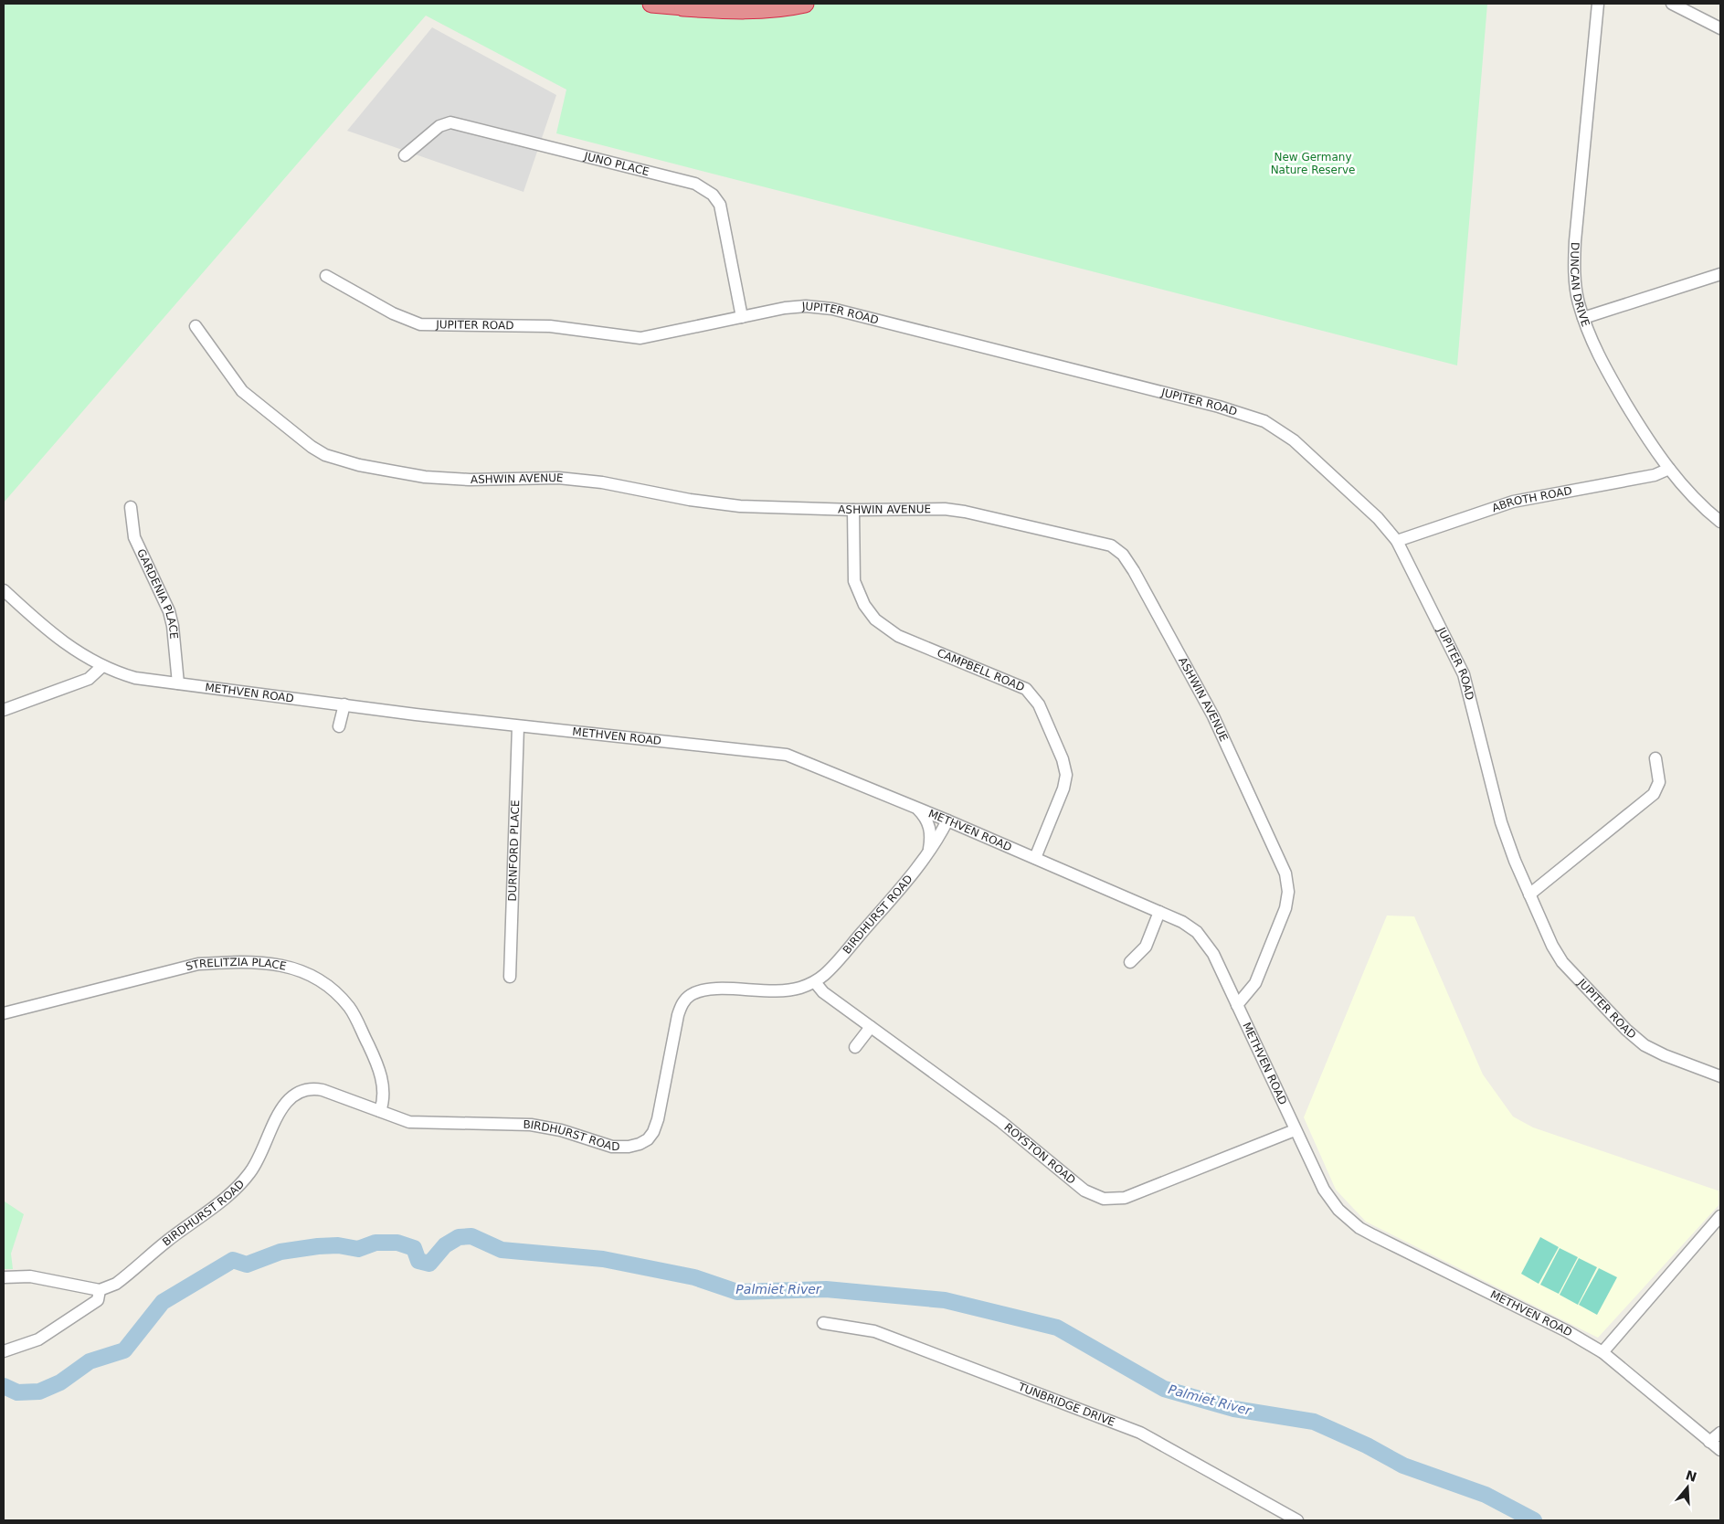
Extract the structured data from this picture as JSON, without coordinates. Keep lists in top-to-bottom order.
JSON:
{
  "streets": {
    "street": [
      "JUNO PLACE",
      "DUNCAN DRIVE",
      "JUPITER ROAD",
      "ASHWIN AVENUE",
      "ABROTH ROAD",
      "GARDENIA PLACE",
      "CAMPBELL ROAD",
      "METHVEN ROAD",
      "DURNFORD PLACE",
      "BIRDHURST ROAD",
      "STRELITZIA PLACE",
      "ROYSTON ROAD",
      "TUNBRIDGE DRIVE"
    ]
  },
  "crossings": [
    ["JUNO PLACE", "JUPITER ROAD"],
    ["DUNCAN DRIVE", "ABROTH ROAD"],
    ["JUPITER ROAD", "ABROTH ROAD"],
    ["ASHWIN AVENUE", "CAMPBELL ROAD"],
    ["ASHWIN AVENUE", "METHVEN ROAD"],
    ["GARDENIA PLACE", "METHVEN ROAD"],
    ["CAMPBELL ROAD", "METHVEN ROAD"],
    ["METHVEN ROAD", "DURNFORD PLACE"],
    ["METHVEN ROAD", "BIRDHURST ROAD"],
    ["METHVEN ROAD", "ROYSTON ROAD"],
    ["BIRDHURST ROAD", "STRELITZIA PLACE"],
    ["BIRDHURST ROAD", "ROYSTON ROAD"]
  ],
  "water": ["Palmiet River"],
  "parks": ["New Germany Nature Reserve"],
  "north": "top"
}
